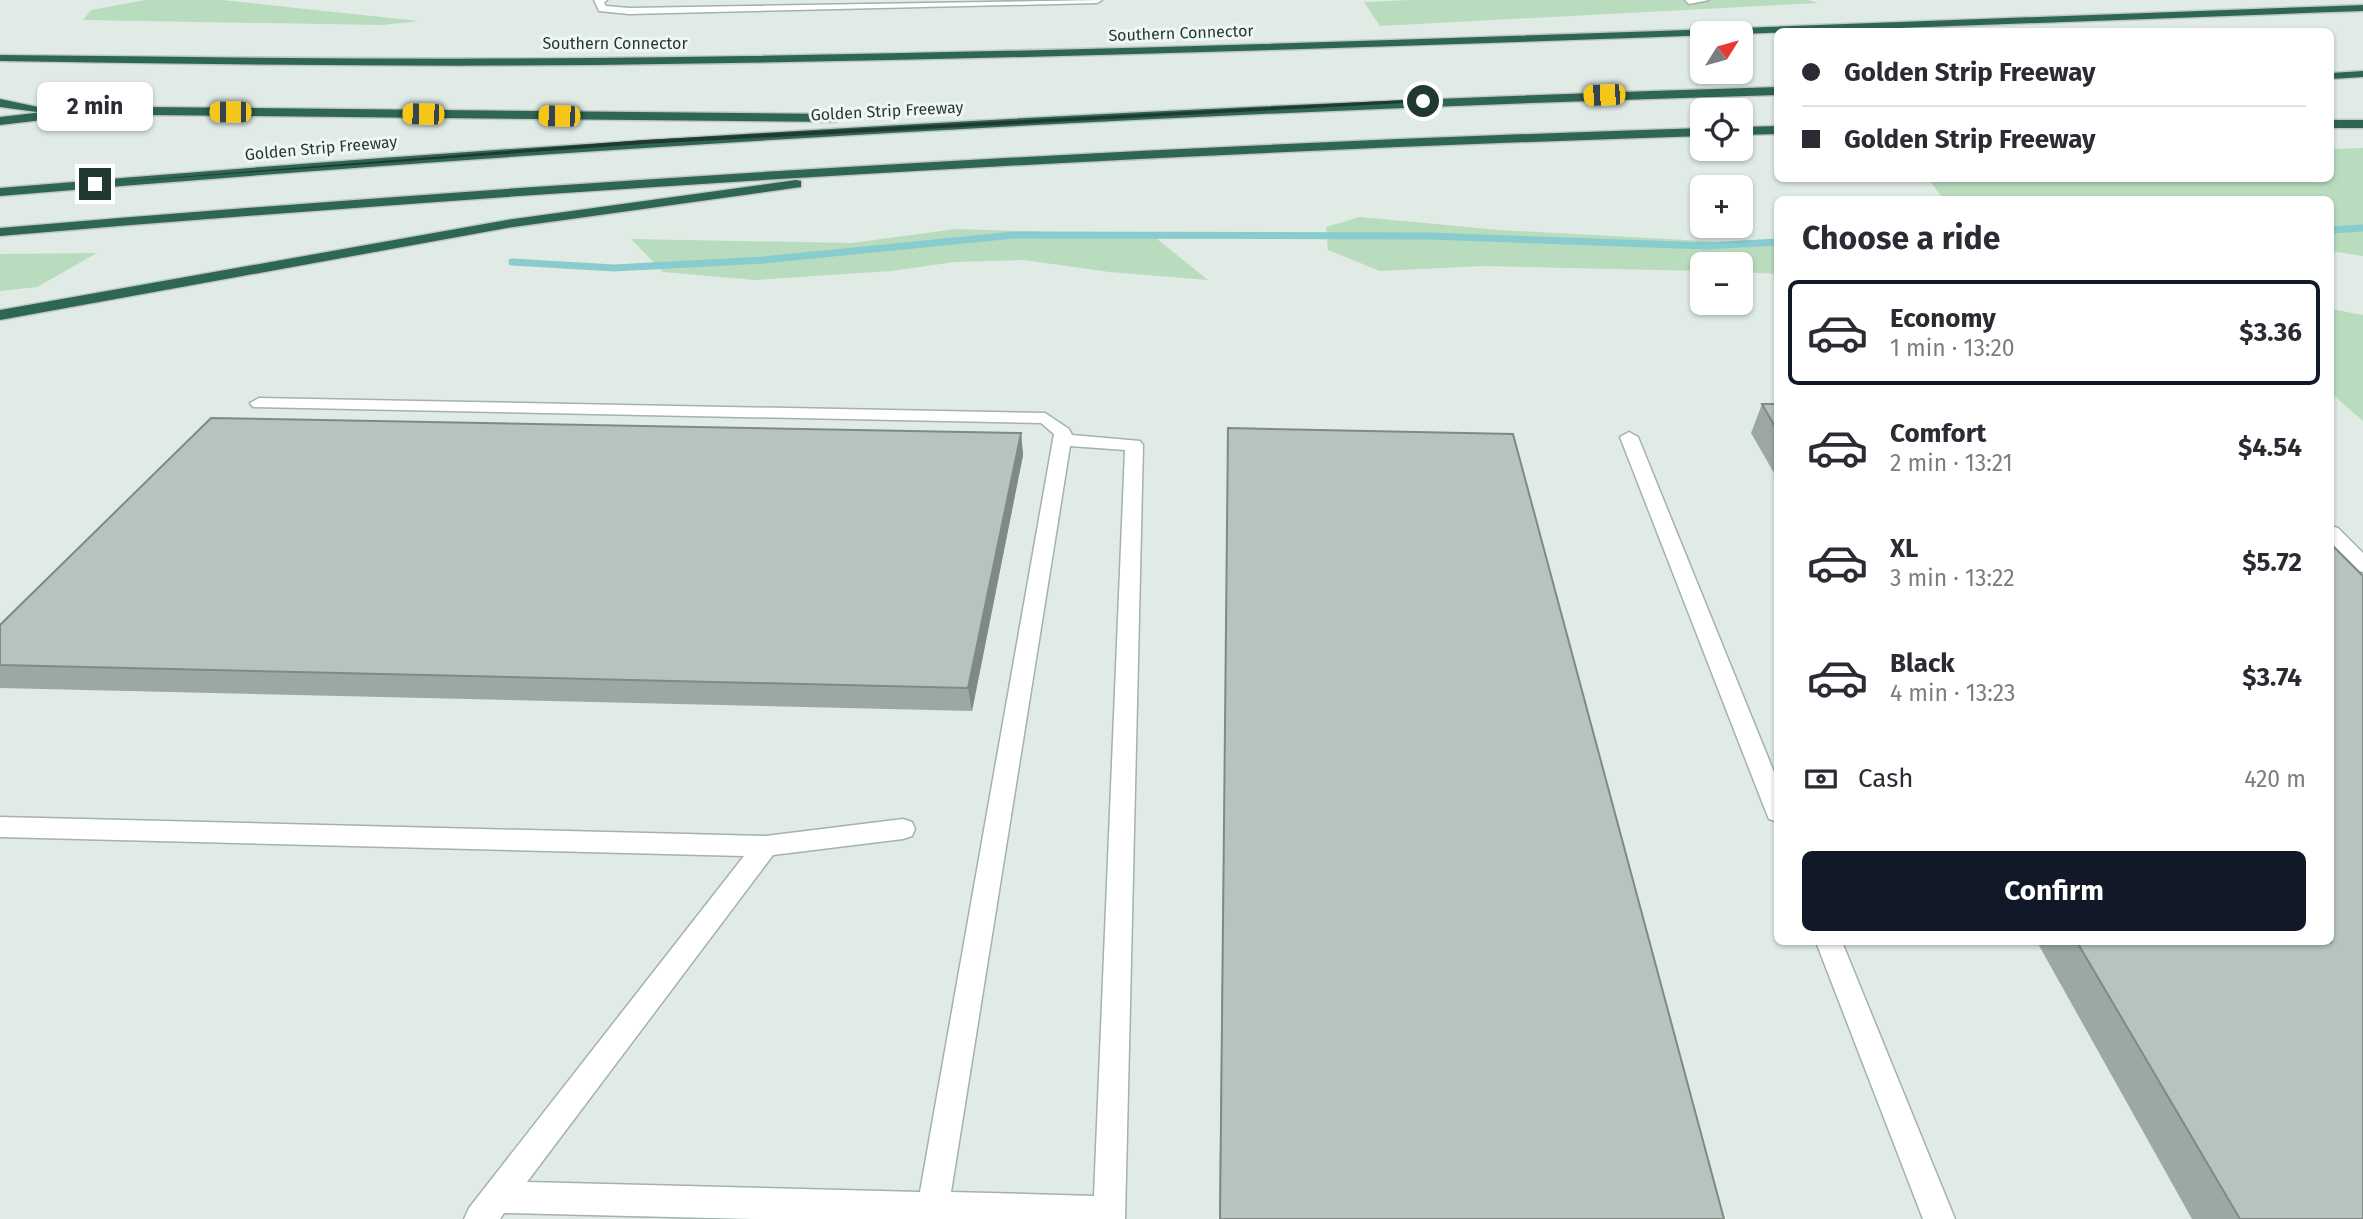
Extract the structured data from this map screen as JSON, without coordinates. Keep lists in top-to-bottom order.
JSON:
{
  "streets": {
    "highway": ["Southern Connector", "Golden Strip Freeway"]
  },
  "north": "top right",
  "page": {
    "map_buttons": ["+", "−"],
    "banner": ["Golden Strip Freeway", "Golden Strip Freeway"],
    "bubble": "2 min",
    "heading": "Choose a ride",
    "list": [
      {
        "name": "Economy",
        "note": "1 min · 13:20",
        "value": "$3.36"
      },
      {
        "name": "Comfort",
        "note": "2 min · 13:21",
        "value": "$4.54"
      },
      {
        "name": "XL",
        "note": "3 min · 13:22",
        "value": "$5.72"
      },
      {
        "name": "Black",
        "note": "4 min · 13:23",
        "value": "$3.74"
      }
    ],
    "pay": ["Cash", "420 m"],
    "buttons": "Confirm"
  }
}
